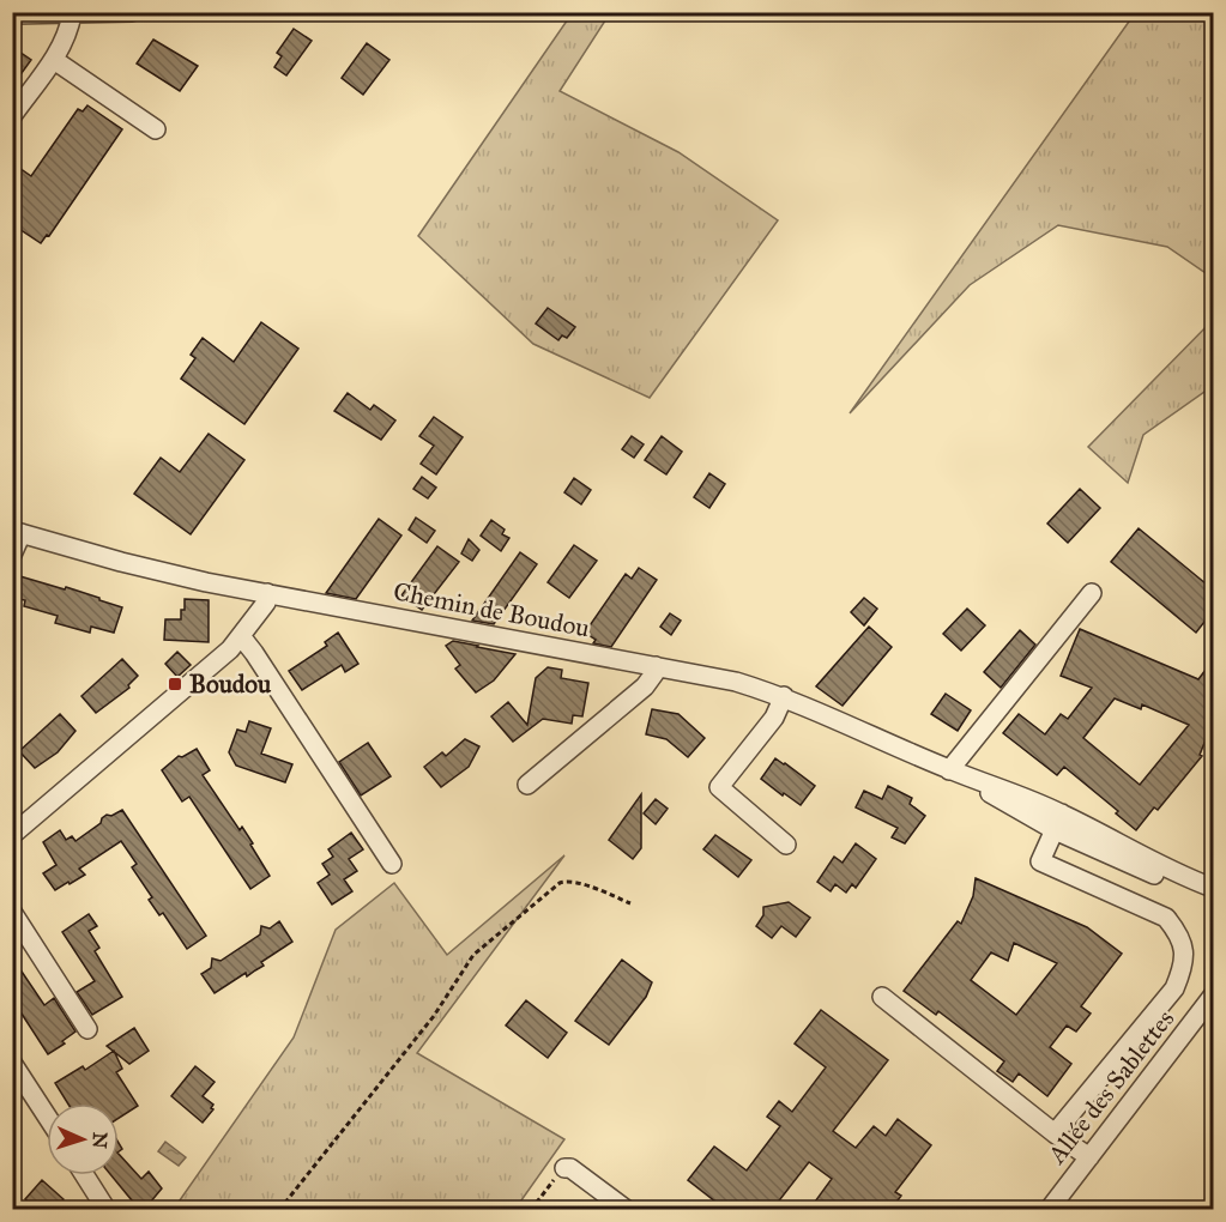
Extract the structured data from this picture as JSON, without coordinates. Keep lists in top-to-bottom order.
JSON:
{
  "streets": {
    "street": ["Chemin de Boudou", "Allée des Sablettes"]
  },
  "places": {
    "transit": ["Boudou"]
  },
  "north": "right"
}
